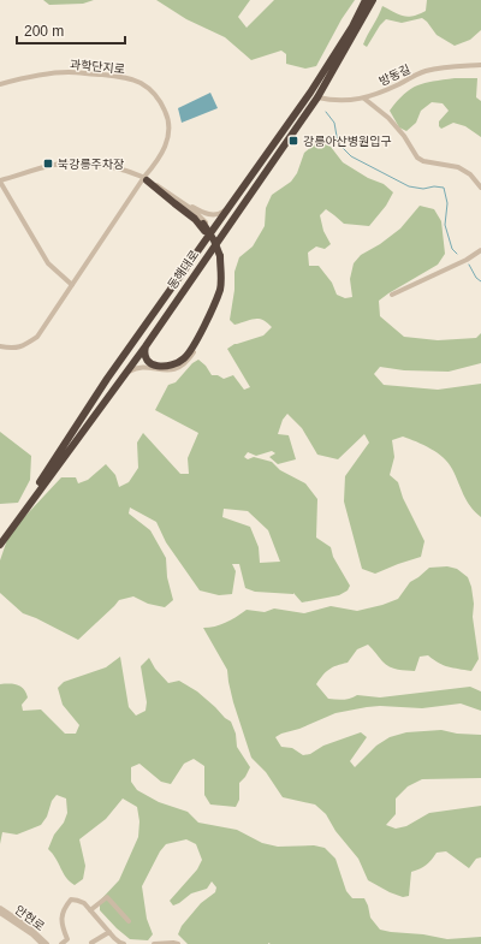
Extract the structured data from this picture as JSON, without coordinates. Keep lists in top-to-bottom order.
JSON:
{
  "streets": {
    "highway": ["동해대로"],
    "street": ["과학단지로", "방동길", "안현로"]
  },
  "crossings": [
    ["방동길", "동해대로"]
  ],
  "places": {
    "transit": ["강릉아산병원입구", "북강릉주차장"]
  },
  "scale_bar": "200 m"
}
